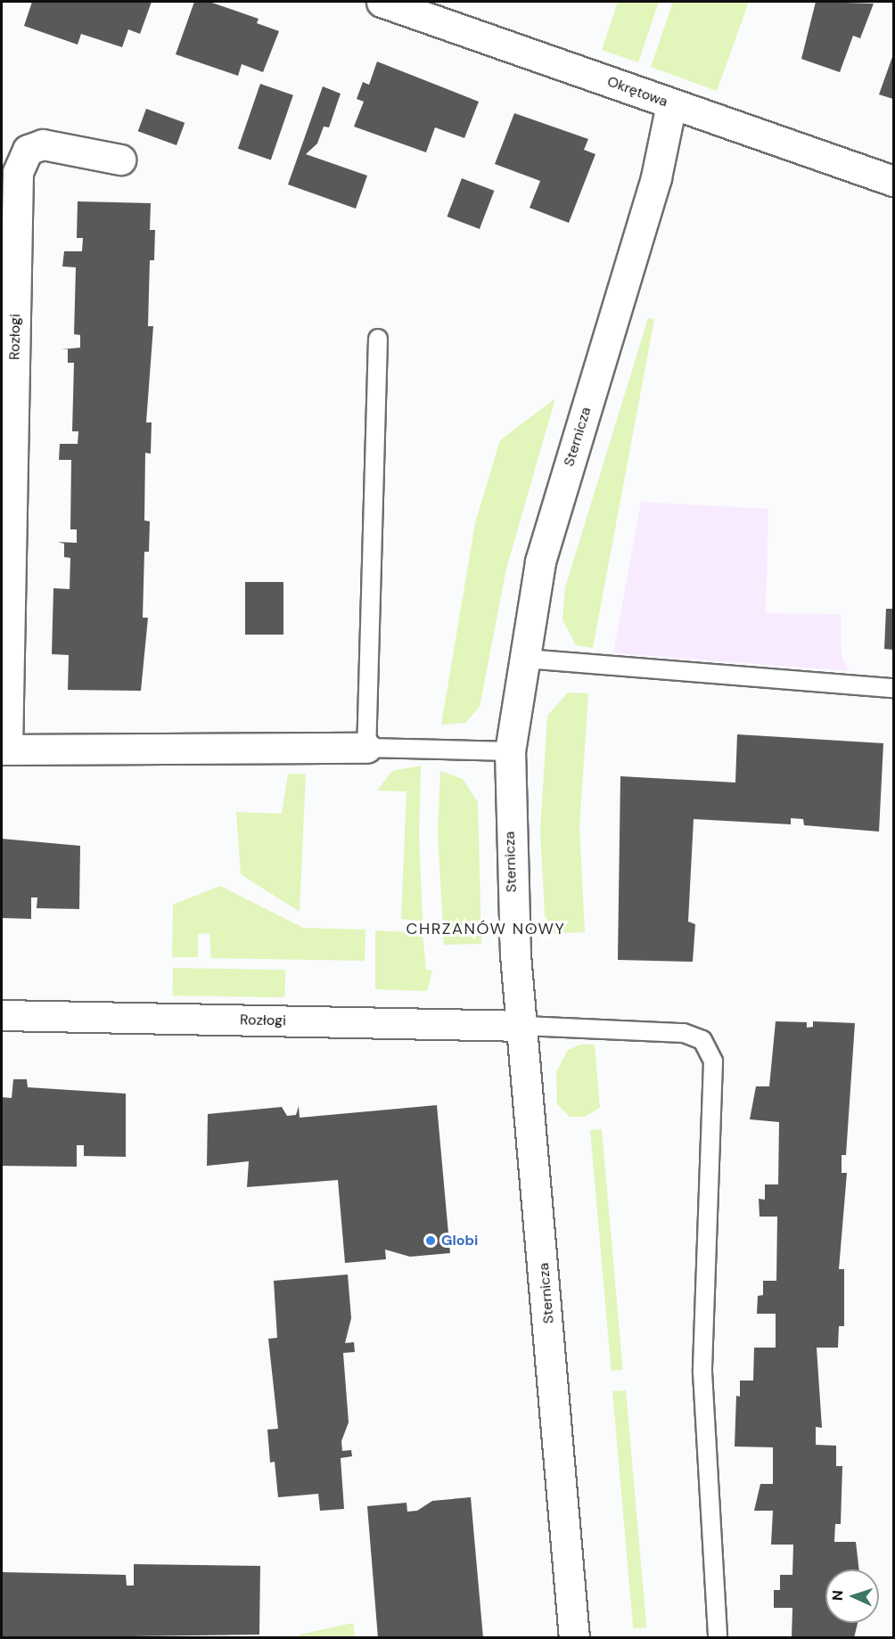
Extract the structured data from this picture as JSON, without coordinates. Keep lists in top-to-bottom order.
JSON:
{
  "streets": {
    "street": ["Okrętowa", "Rozłogi", "Sternicza"]
  },
  "crossings": [
    ["Okrętowa", "Sternicza"],
    ["Rozłogi", "Sternicza"]
  ],
  "districts": ["CHRZANÓW NOWY"],
  "places": ["Globi"],
  "north": "left"
}
